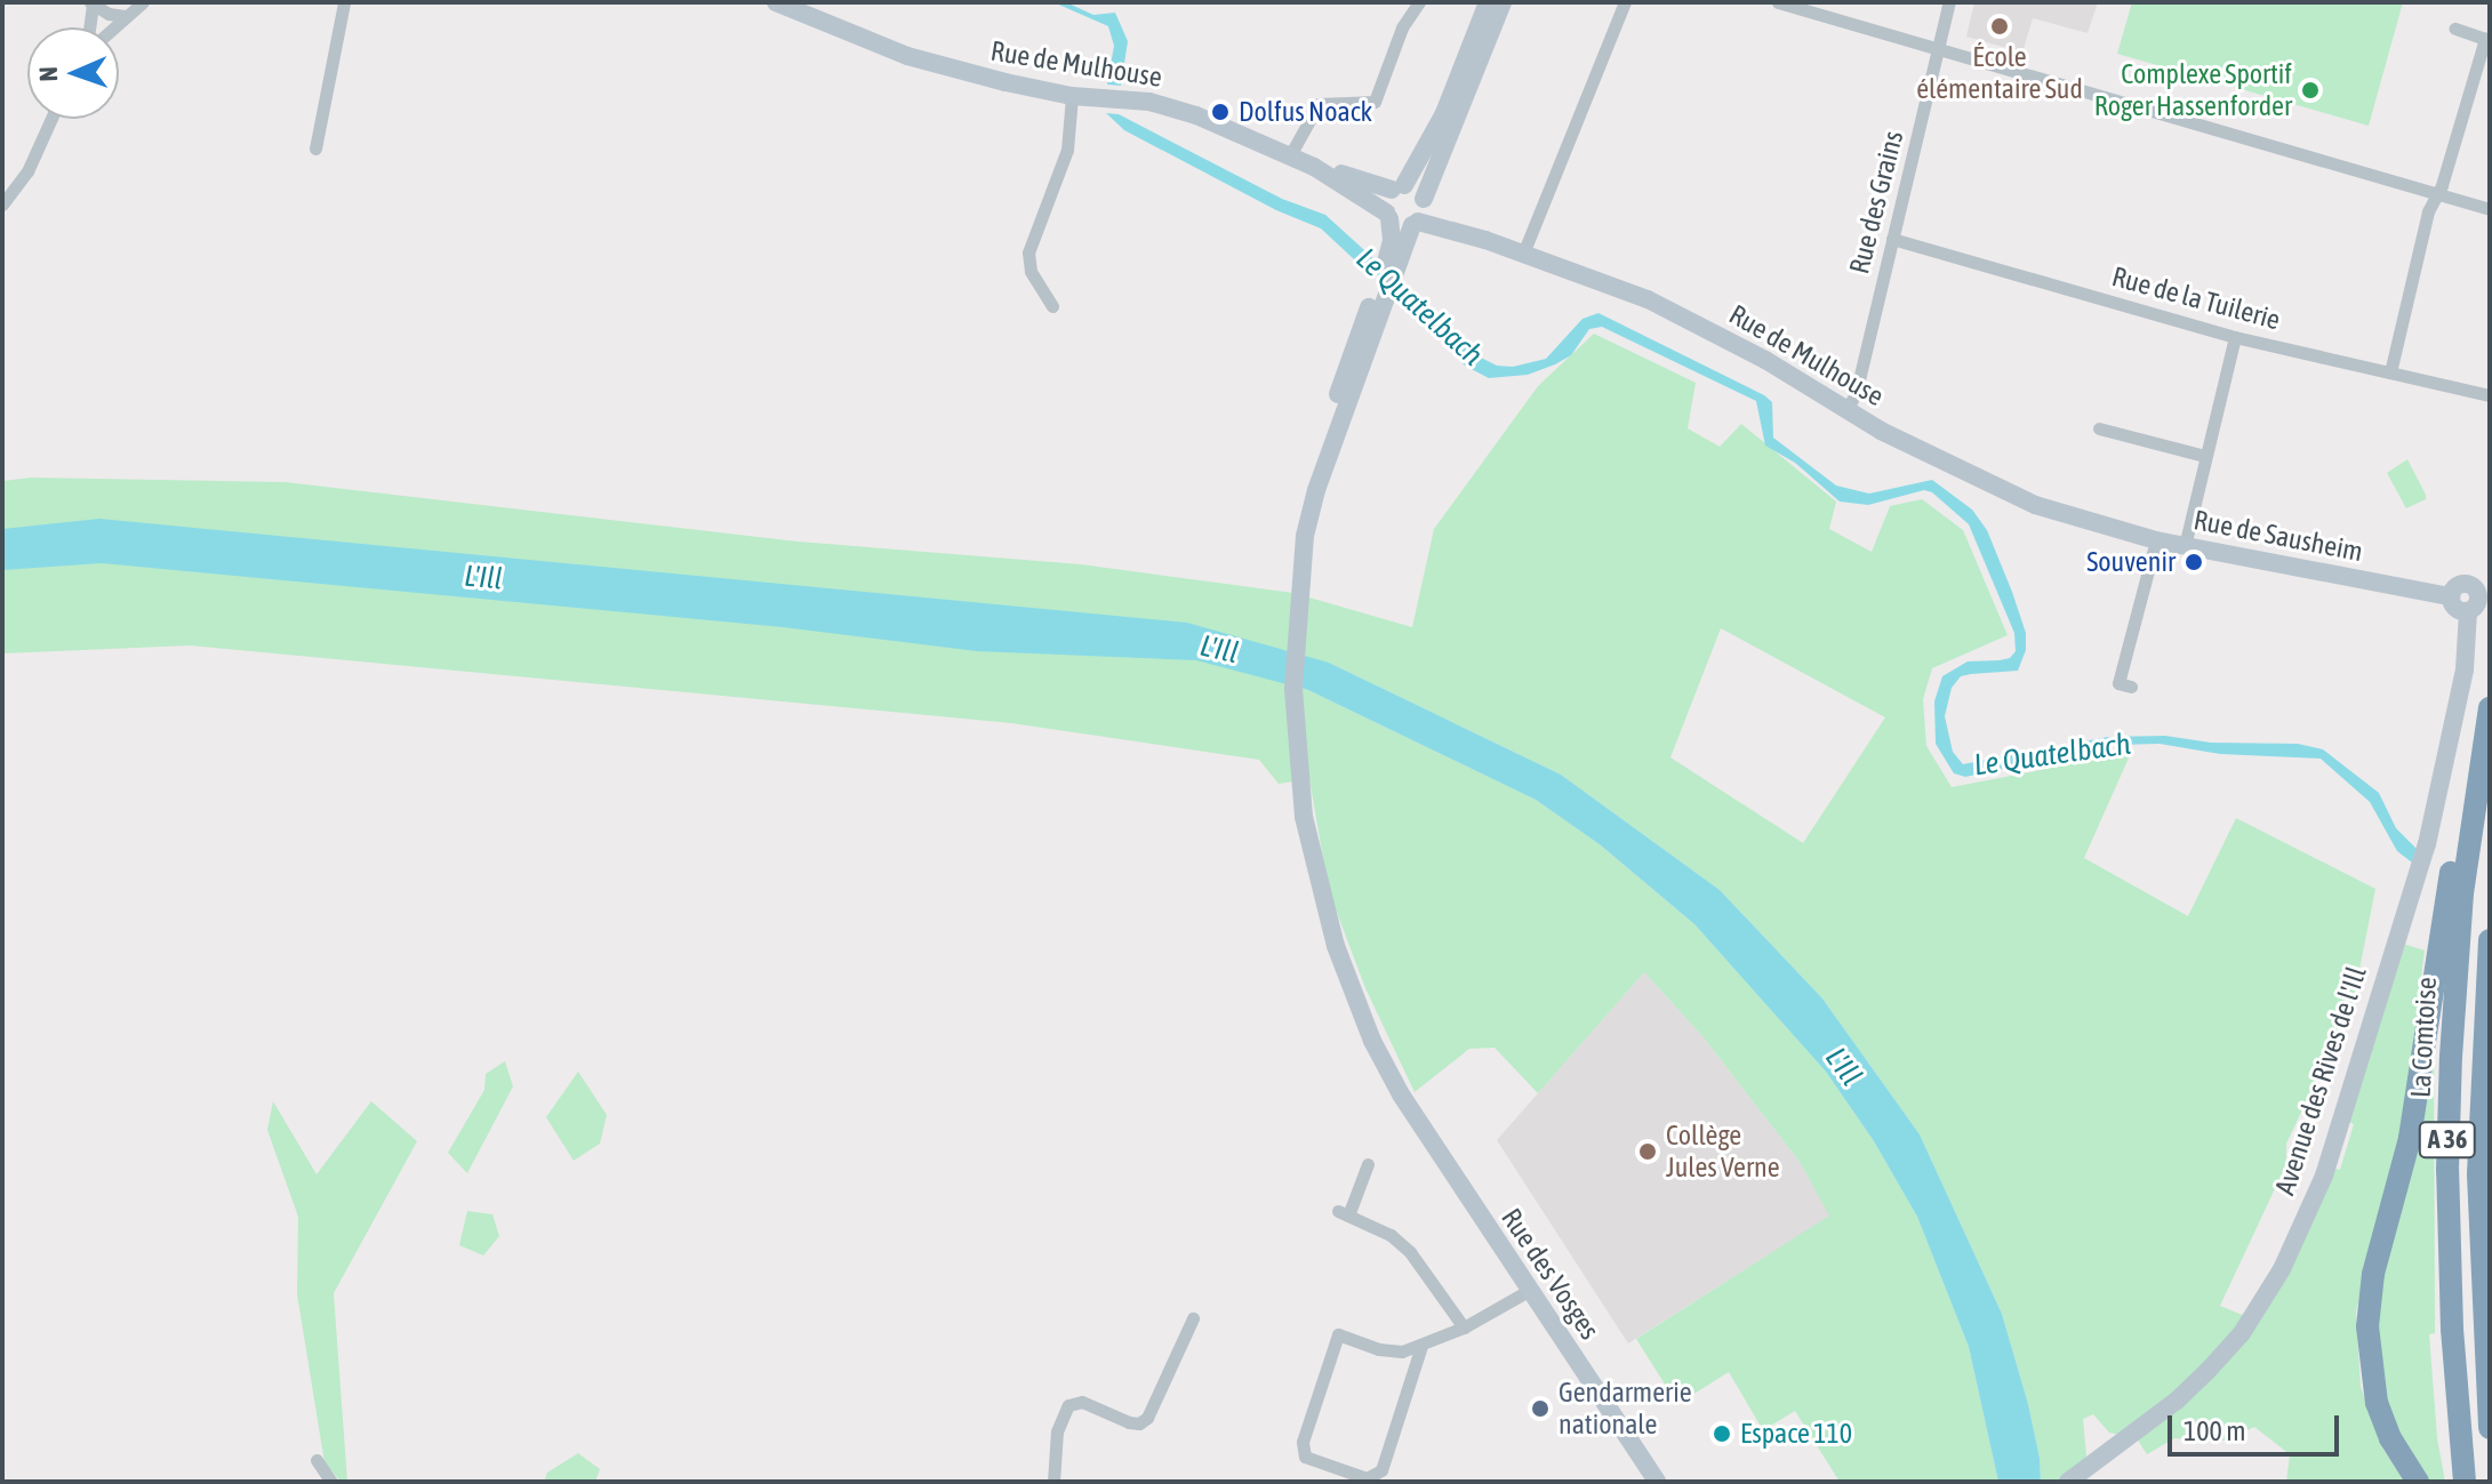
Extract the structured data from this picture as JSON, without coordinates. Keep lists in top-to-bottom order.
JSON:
{
  "streets": {
    "highway": ["La Comtoise", "A 36"],
    "main road": [
      "Rue de Mulhouse",
      "Rue de Sausheim",
      "Avenue des Rives de l'Ill",
      "Rue des Vosges"
    ],
    "street": ["Rue des Grains", "Rue de la Tuilerie"]
  },
  "crossings": [
    ["Rue de Mulhouse", "Rue des Grains"],
    ["Rue de Mulhouse", "Rue de Sausheim"],
    ["Rue des Grains", "Rue de la Tuilerie"],
    ["Rue de Sausheim", "Avenue des Rives de l'Ill"]
  ],
  "water": ["Le Quatelbach", "L'Ill"],
  "places": [
    "École élémentaire Sud",
    "Complexe Sportif Roger Hassenforder",
    "Dolfus Noack",
    "Souvenir",
    "Collège Jules Verne",
    "Gendarmerie nationale",
    "Espace 110"
  ],
  "scale_bar": "100 m",
  "north": "left"
}
